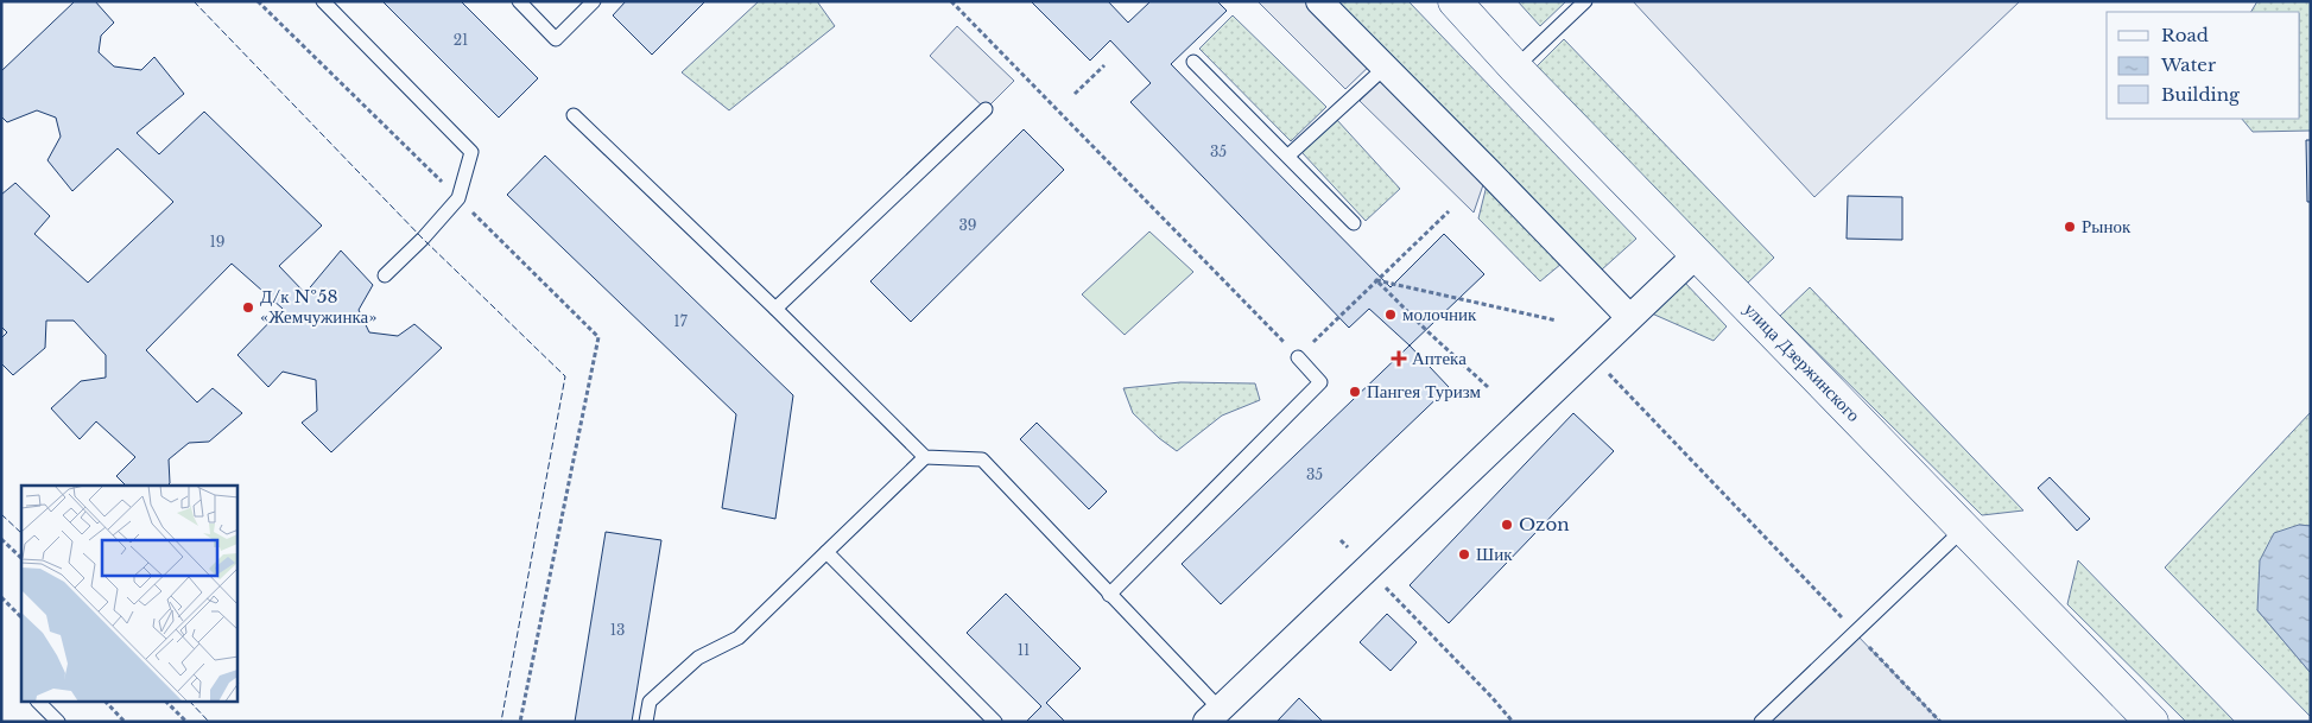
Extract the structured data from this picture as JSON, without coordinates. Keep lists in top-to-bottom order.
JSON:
{
  "streets": {
    "street": ["улица Дзержинского"]
  },
  "places": {
    "other": [
      "Рынок",
      "Д/к №58 «Жемчужинка»",
      "молочник",
      "Пангея Туризм",
      "Ozon",
      "Шик"
    ],
    "health": ["Аптека"]
  },
  "house_numbers": [
    "21",
    "35",
    "39",
    "19",
    "17",
    "35",
    "13",
    "11"
  ],
  "legend": ["Road", "Water", "Building"]
}
